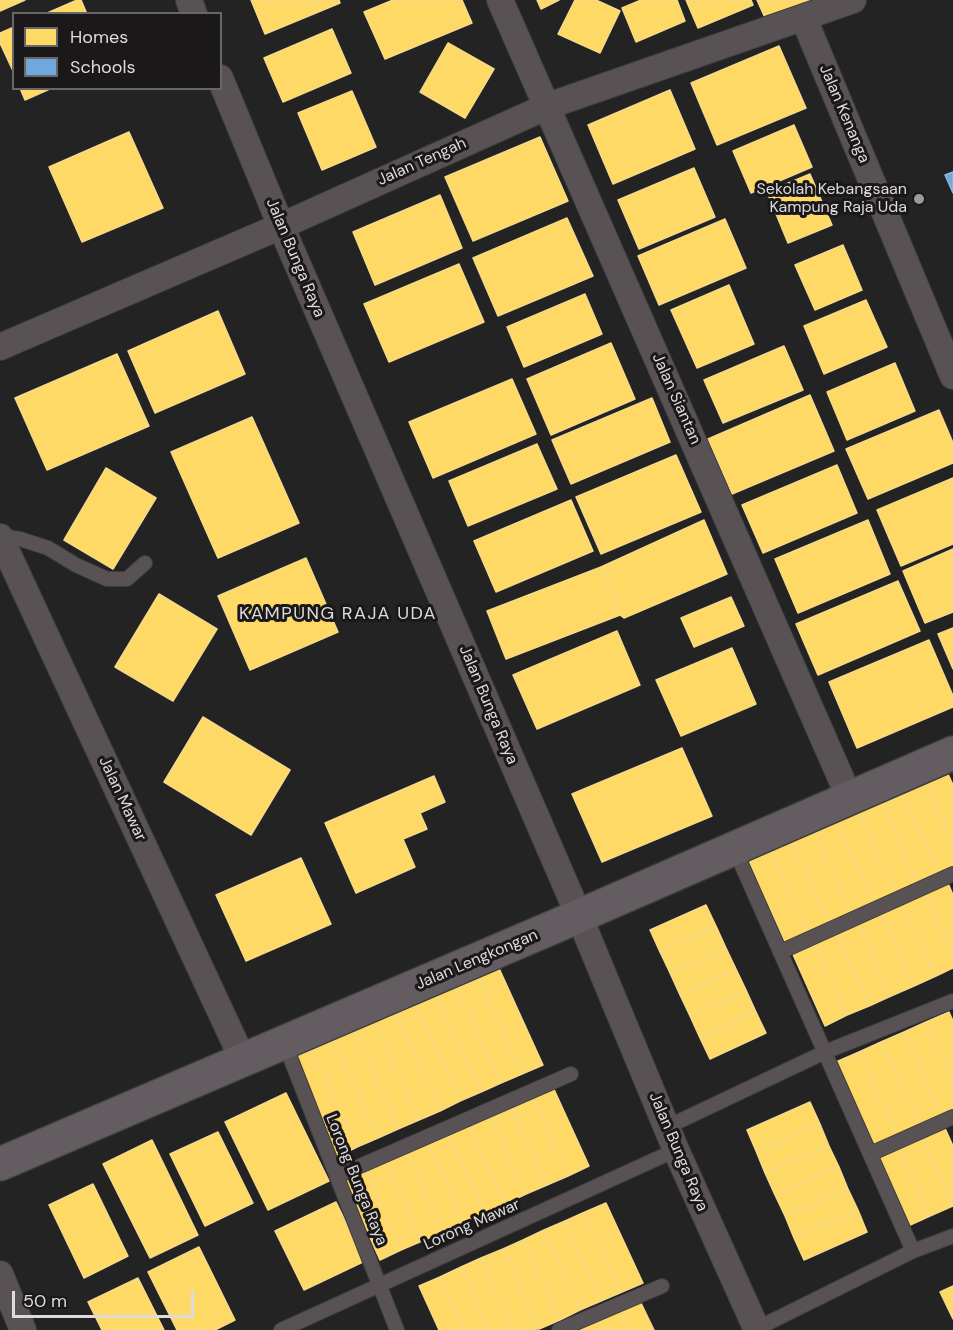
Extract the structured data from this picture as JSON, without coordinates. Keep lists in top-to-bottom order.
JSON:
{
  "streets": {
    "street": [
      "Jalan Kenanga",
      "Jalan Tengah",
      "Jalan Bunga Raya",
      "Jalan Siantan",
      "Jalan Mawar",
      "Jalan Lengkongan"
    ],
    "lane": ["Lorong Bunga Raya", "Lorong Mawar"]
  },
  "crossings": [
    ["Jalan Kenanga", "Jalan Tengah"],
    ["Jalan Tengah", "Jalan Bunga Raya"],
    ["Jalan Tengah", "Jalan Siantan"],
    ["Jalan Bunga Raya", "Jalan Lengkongan"],
    ["Jalan Bunga Raya", "Lorong Mawar"],
    ["Jalan Siantan", "Jalan Lengkongan"],
    ["Jalan Mawar", "Jalan Lengkongan"],
    ["Jalan Lengkongan", "Lorong Bunga Raya"],
    ["Lorong Bunga Raya", "Lorong Mawar"]
  ],
  "districts": ["KAMPUNG RAJA UDA"],
  "places": ["Sekolah Kebangsaan Kampung Raja Uda"],
  "legend": ["Homes", "Schools"],
  "scale_bar": "50 m"
}
